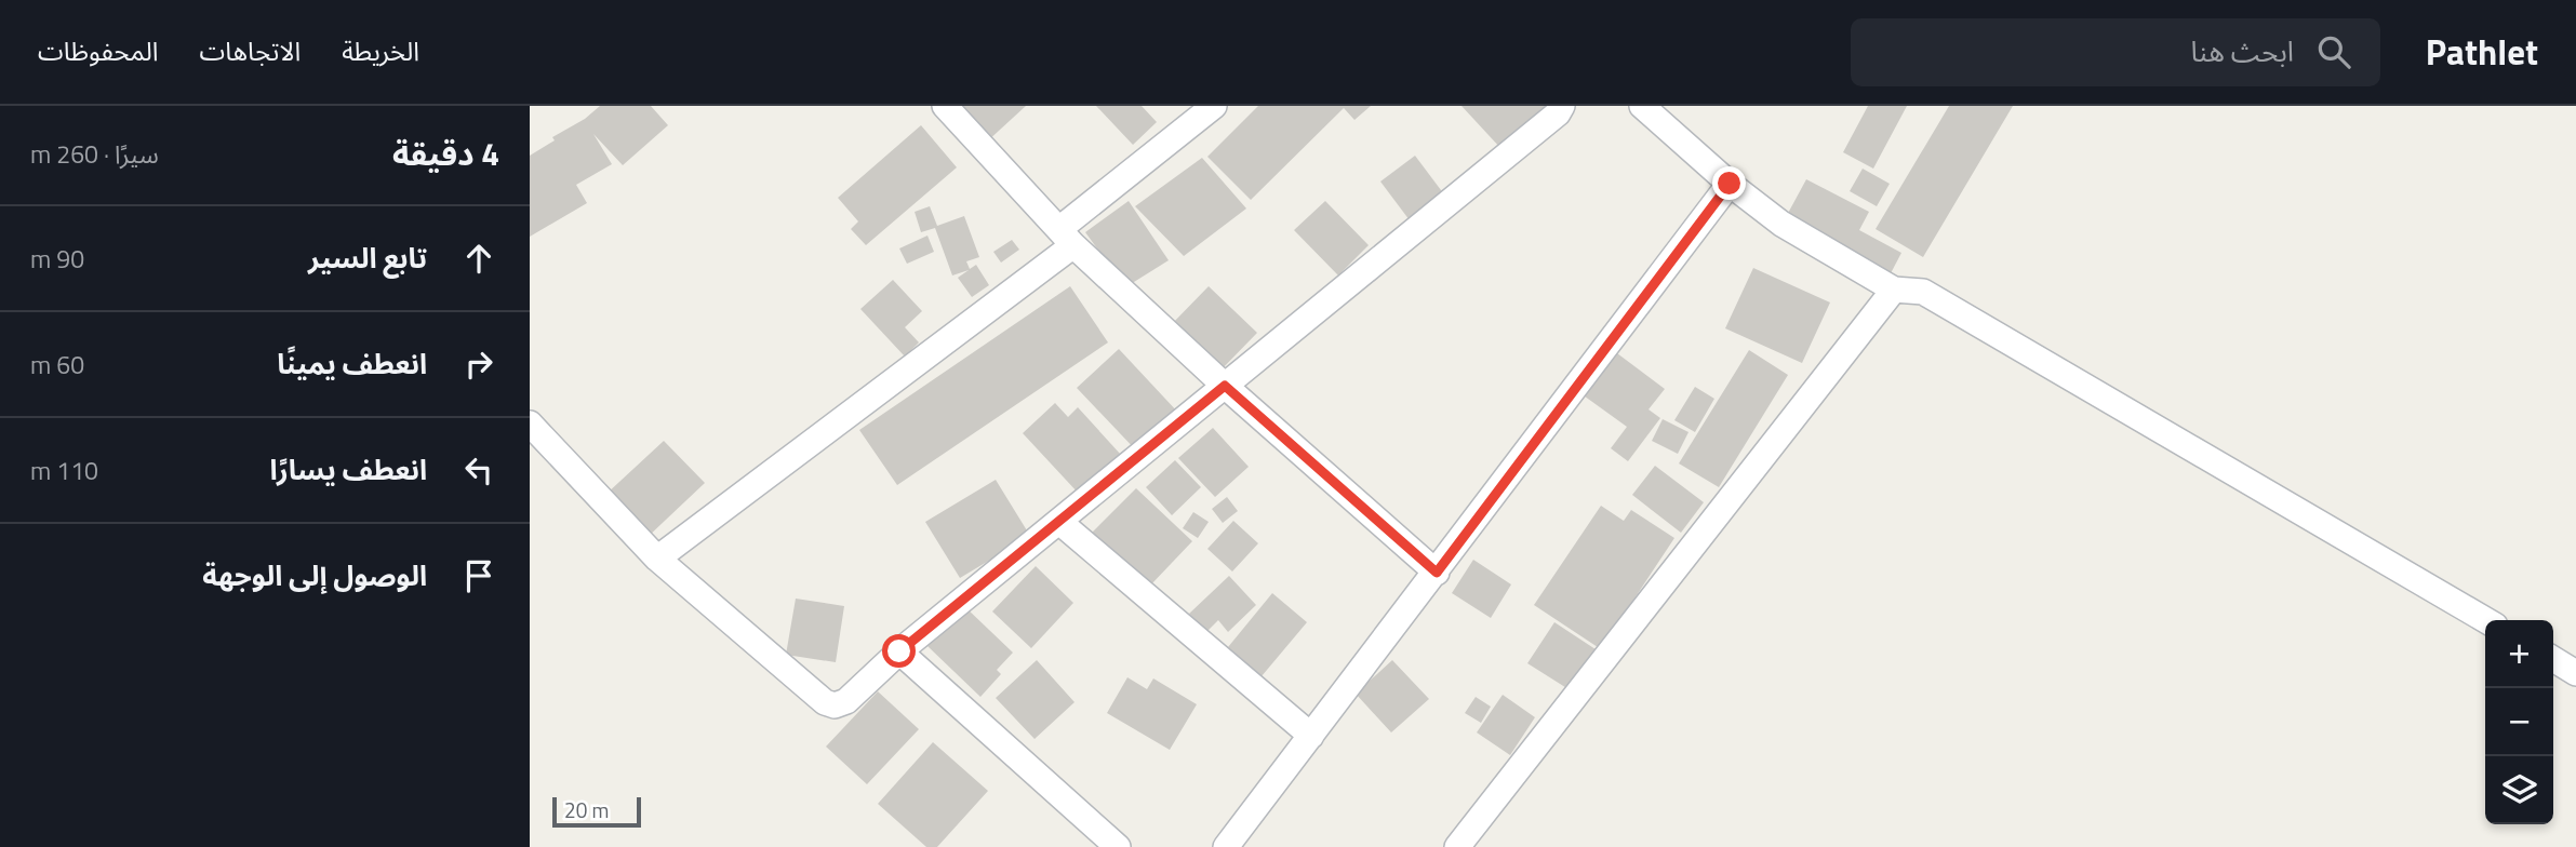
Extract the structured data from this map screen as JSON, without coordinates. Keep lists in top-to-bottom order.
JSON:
{
  "scale_bar": "20 m",
  "page": {
    "header": "Pathlet",
    "search": "ابحث هنا",
    "nav": ["الخريطة", "الاتجاهات", "المحفوظات"],
    "heading": ["4 دقيقة", "سيرًا · 260 m"],
    "list": [
      ["تابع السير", "90 m"],
      ["انعطف يمينًا", "60 m"],
      ["انعطف يسارًا", "110 m"],
      "الوصول إلى الوجهة"
    ],
    "map_buttons": ["+", "−"],
    "scale": "20 m"
  }
}
